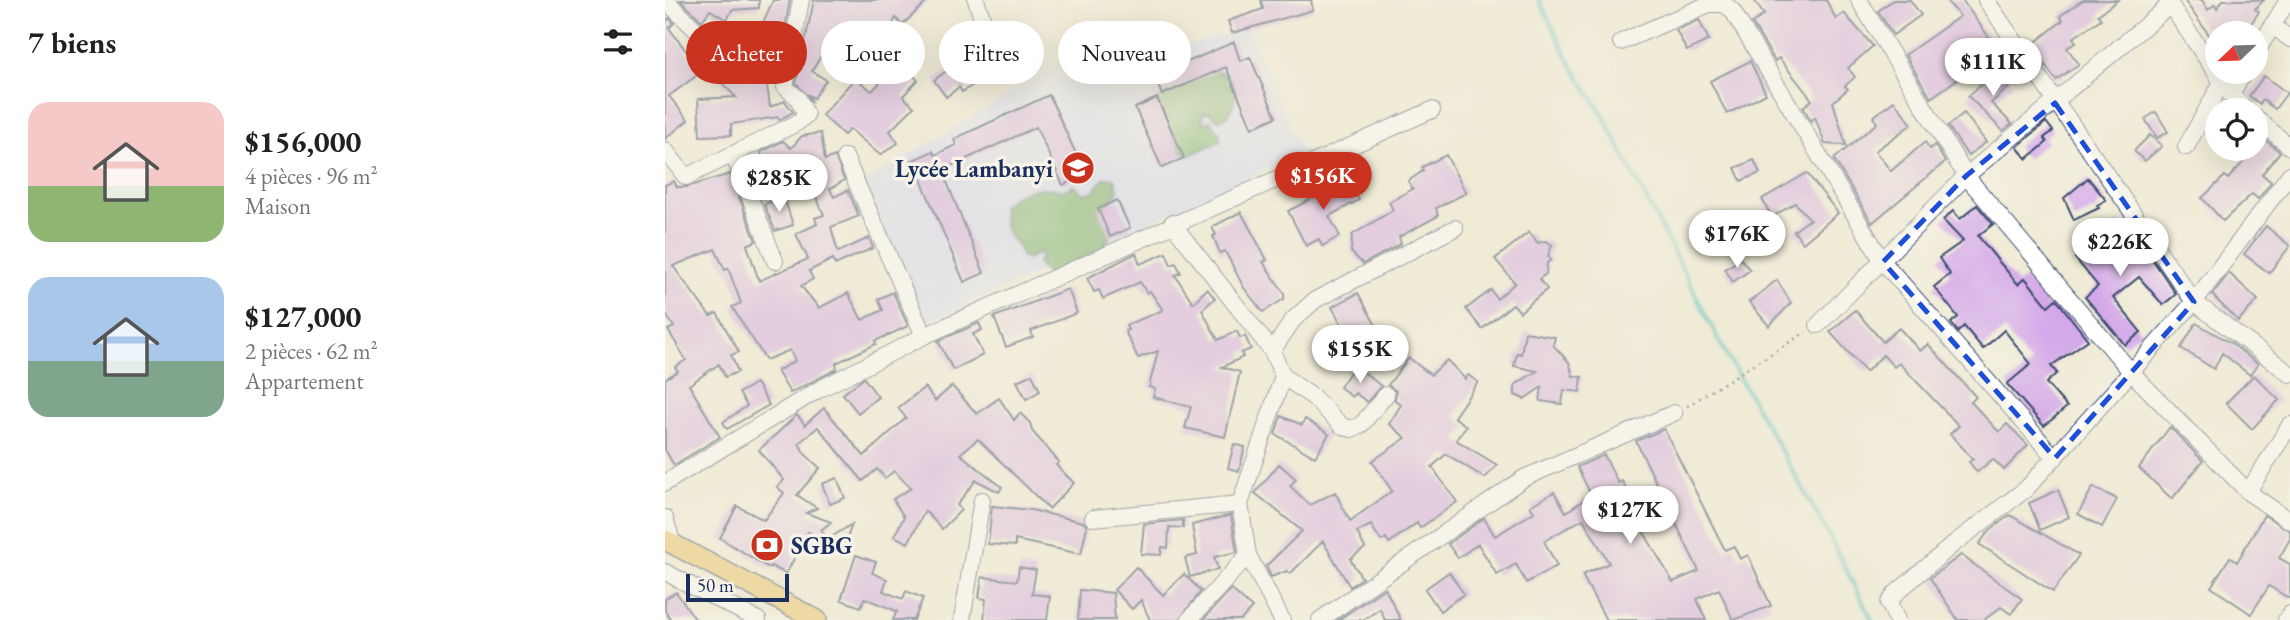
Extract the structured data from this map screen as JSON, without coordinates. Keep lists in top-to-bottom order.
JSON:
{
  "places": {
    "school or university": ["Lycée Lambanyi"],
    "bank": ["SGBG"]
  },
  "scale_bar": "50 m",
  "north": "bottom left",
  "page": {
    "heading": "7 biens",
    "chip": [
      "Acheter",
      "Louer",
      "Filtres",
      "Nouveau"
    ],
    "price": [
      "$111K",
      "$156K",
      "$285K",
      "$176K",
      "$226K",
      "$155K",
      "$127K"
    ],
    "list": [
      {
        "name": "$156,000",
        "note": "4 pièces · 96 m² · Maison"
      },
      {
        "name": "$127,000",
        "note": "2 pièces · 62 m² · Appartement"
      }
    ],
    "scale": "50 m"
  }
}
